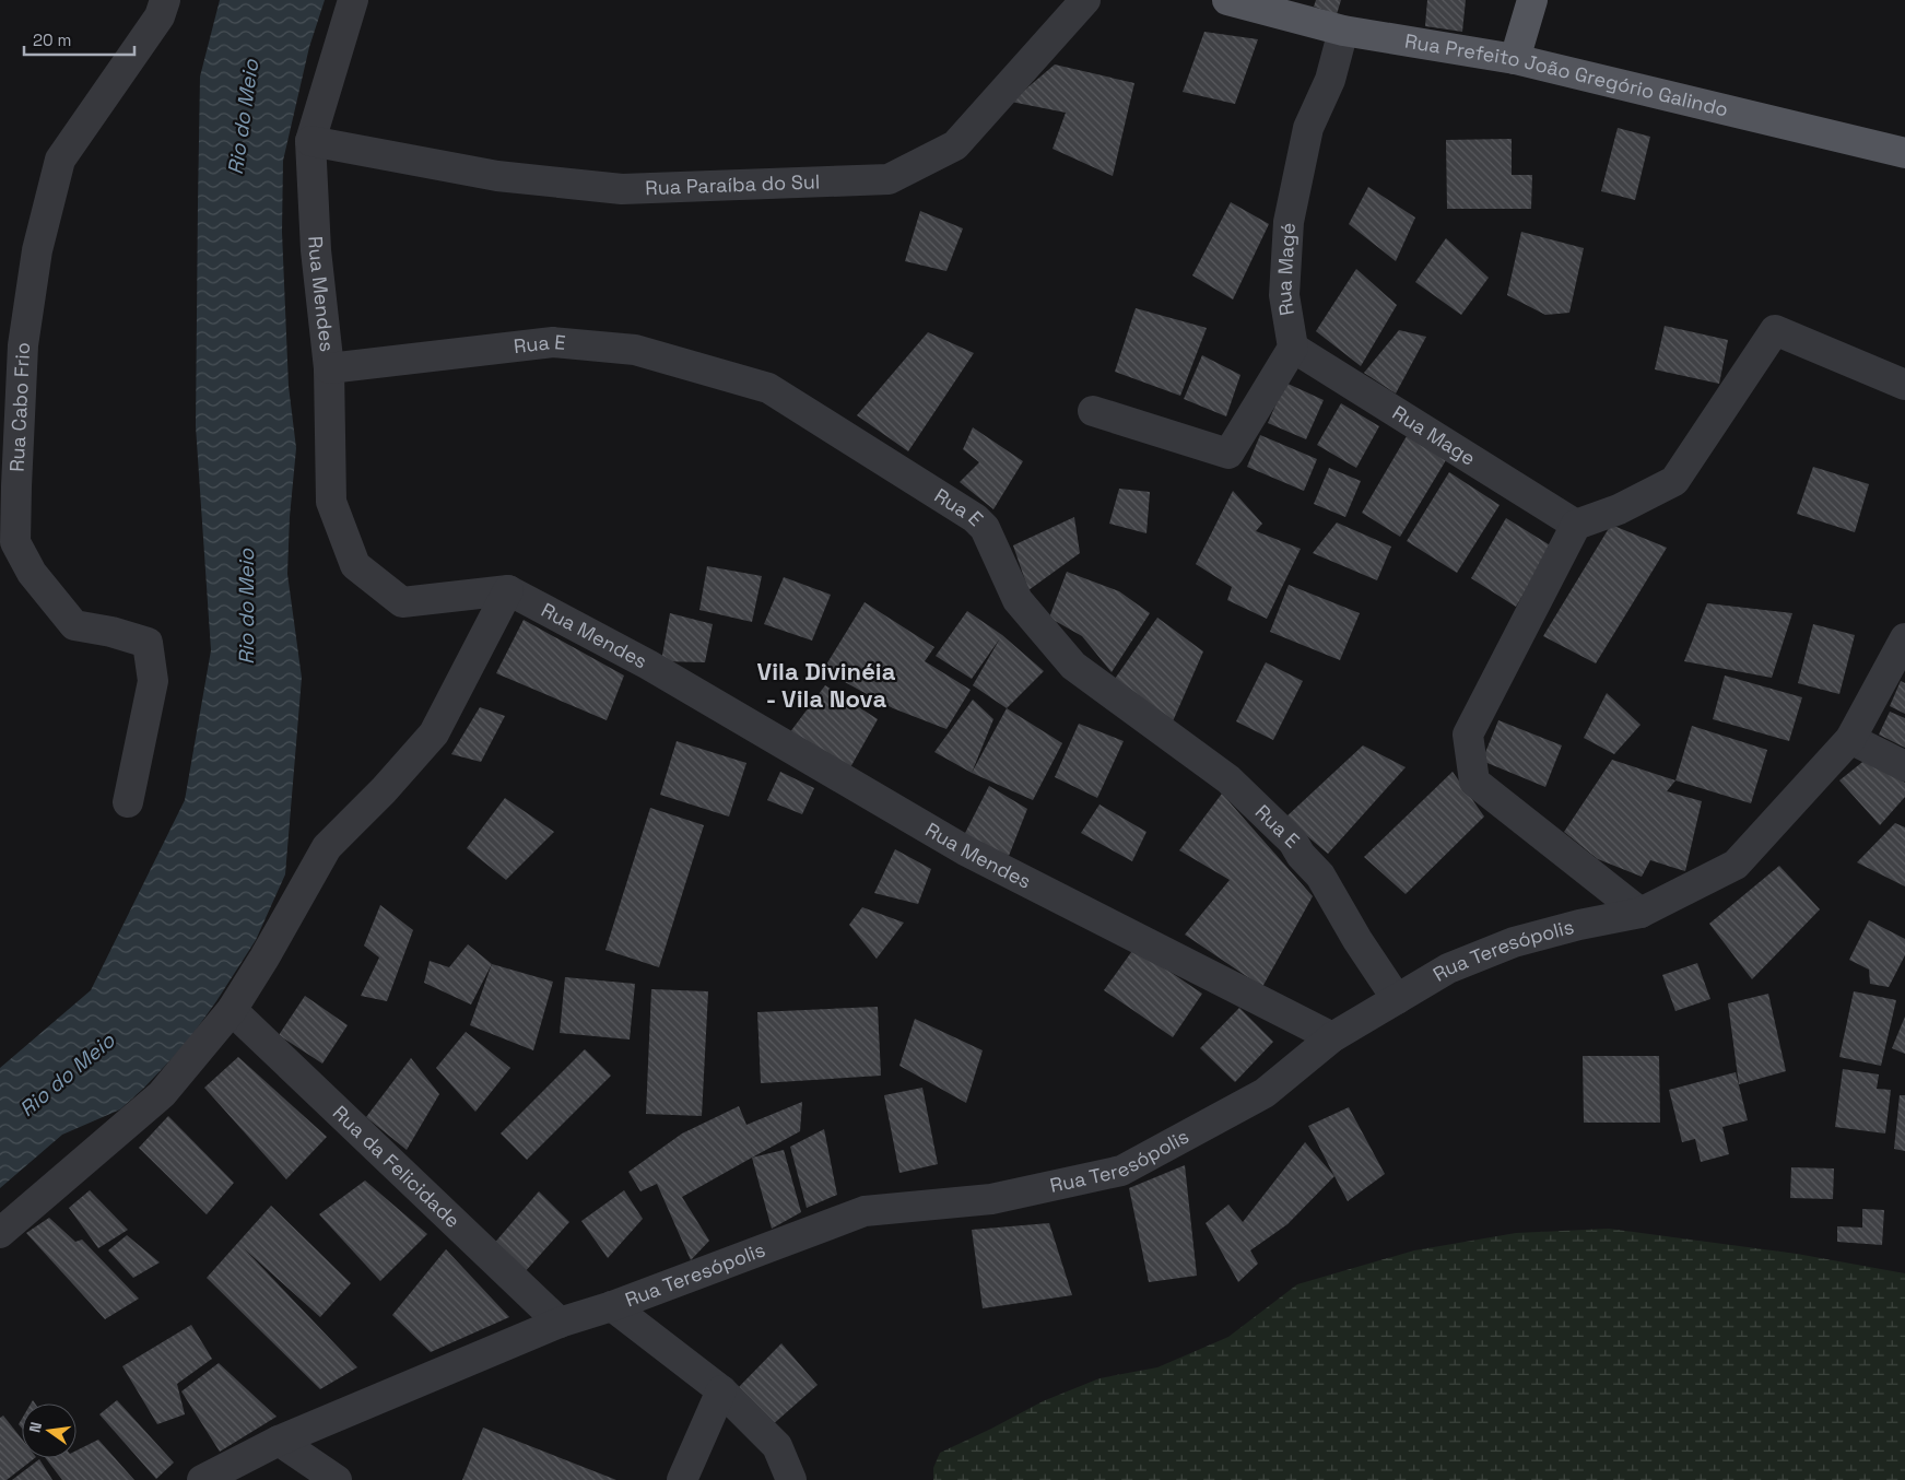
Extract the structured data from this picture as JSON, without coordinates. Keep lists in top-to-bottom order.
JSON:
{
  "streets": {
    "main road": ["Rua Prefeito João Gregório Galindo"],
    "street": [
      "Rua Paraíba do Sul",
      "Rua Magé",
      "Rua Mendes",
      "Rua E",
      "Rua Cabo Frio",
      "Rua Mage",
      "Rua Teresópolis",
      "Rua da Felicidade"
    ]
  },
  "crossings": [
    ["Rua Prefeito João Gregório Galindo", "Rua Magé"],
    ["Rua Paraíba do Sul", "Rua Mendes"],
    ["Rua Magé", "Rua Mage"],
    ["Rua Mendes", "Rua E"],
    ["Rua Mendes", "Rua Teresópolis"],
    ["Rua E", "Rua Teresópolis"],
    ["Rua Teresópolis", "Rua da Felicidade"]
  ],
  "districts": ["Vila Divinéia - Vila Nova"],
  "water": ["Rio do Meio"],
  "scale_bar": "20 m",
  "north": "left"
}
